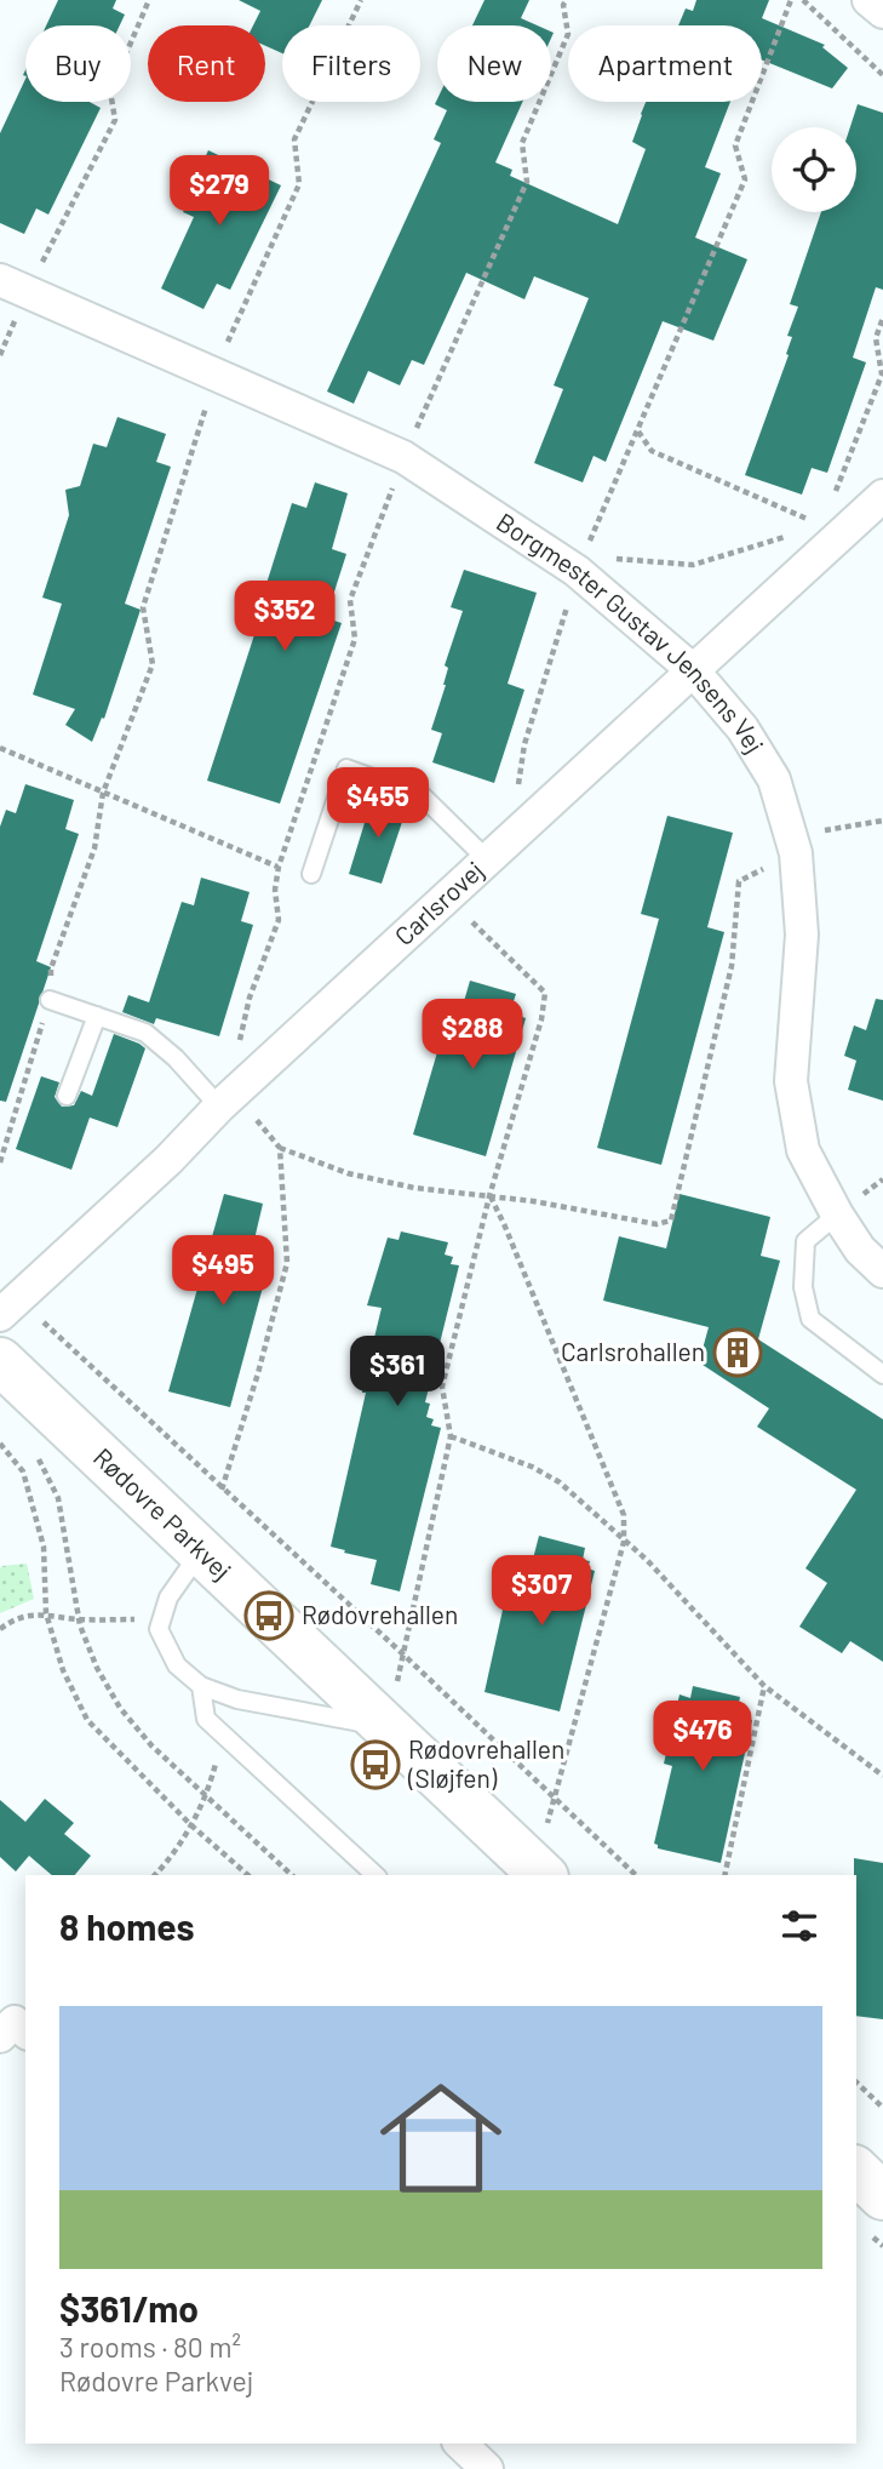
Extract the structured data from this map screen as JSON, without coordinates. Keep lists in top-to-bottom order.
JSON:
{
  "streets": {
    "street": ["Borgmester Gustav Jensens Vej", "Carlsrovej", "Rødovre Parkvej"]
  },
  "crossings": [
    ["Borgmester Gustav Jensens Vej", "Carlsrovej"]
  ],
  "places": {
    "building": ["Carlsrohallen"],
    "bus stop": ["Rødovrehallen", "Rødovrehallen (Sløjfen)"]
  },
  "page": {
    "chip": [
      "Buy",
      "Rent",
      "Filters",
      "New",
      "Apartment"
    ],
    "price": [
      "$279",
      "$352",
      "$455",
      "$288",
      "$495",
      "$361",
      "$307",
      "$476"
    ],
    "heading": "8 homes",
    "list": [
      {
        "name": "$361/mo",
        "note": "3 rooms · 80 m² · Rødovre Parkvej"
      }
    ]
  }
}
